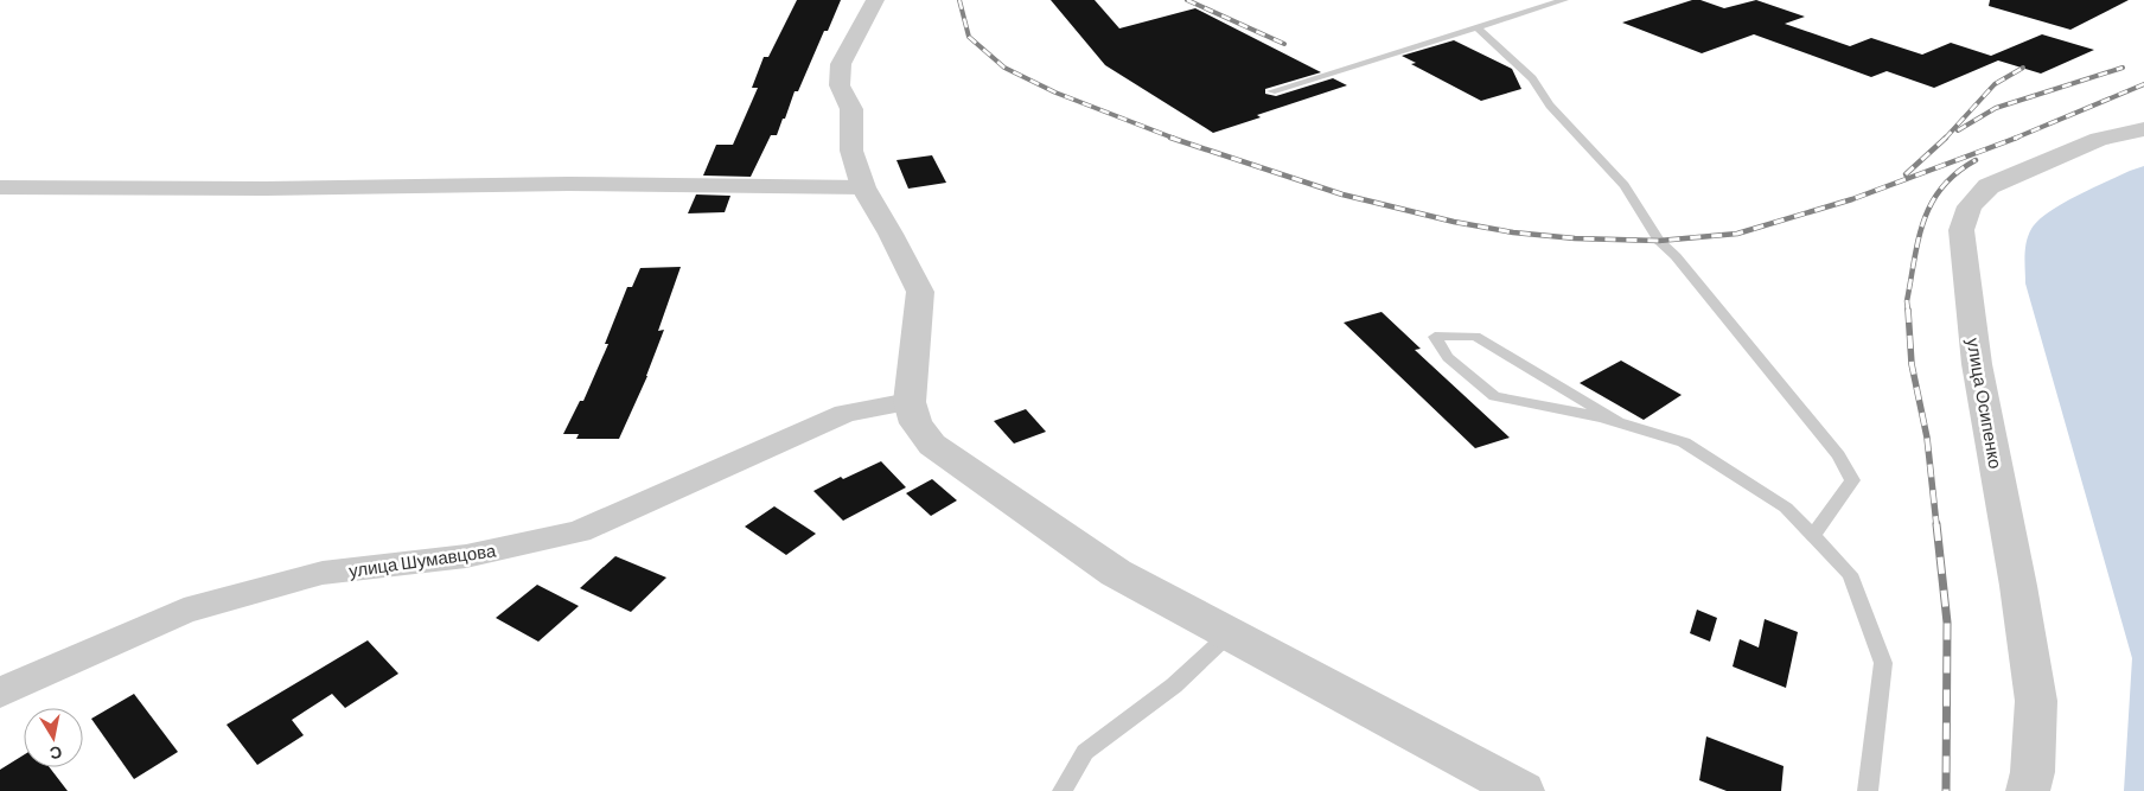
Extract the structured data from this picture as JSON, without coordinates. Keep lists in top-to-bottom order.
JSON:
{
  "streets": {
    "street": ["улица Осипенко", "улица Шумавцова"]
  },
  "north": "bottom"
}
